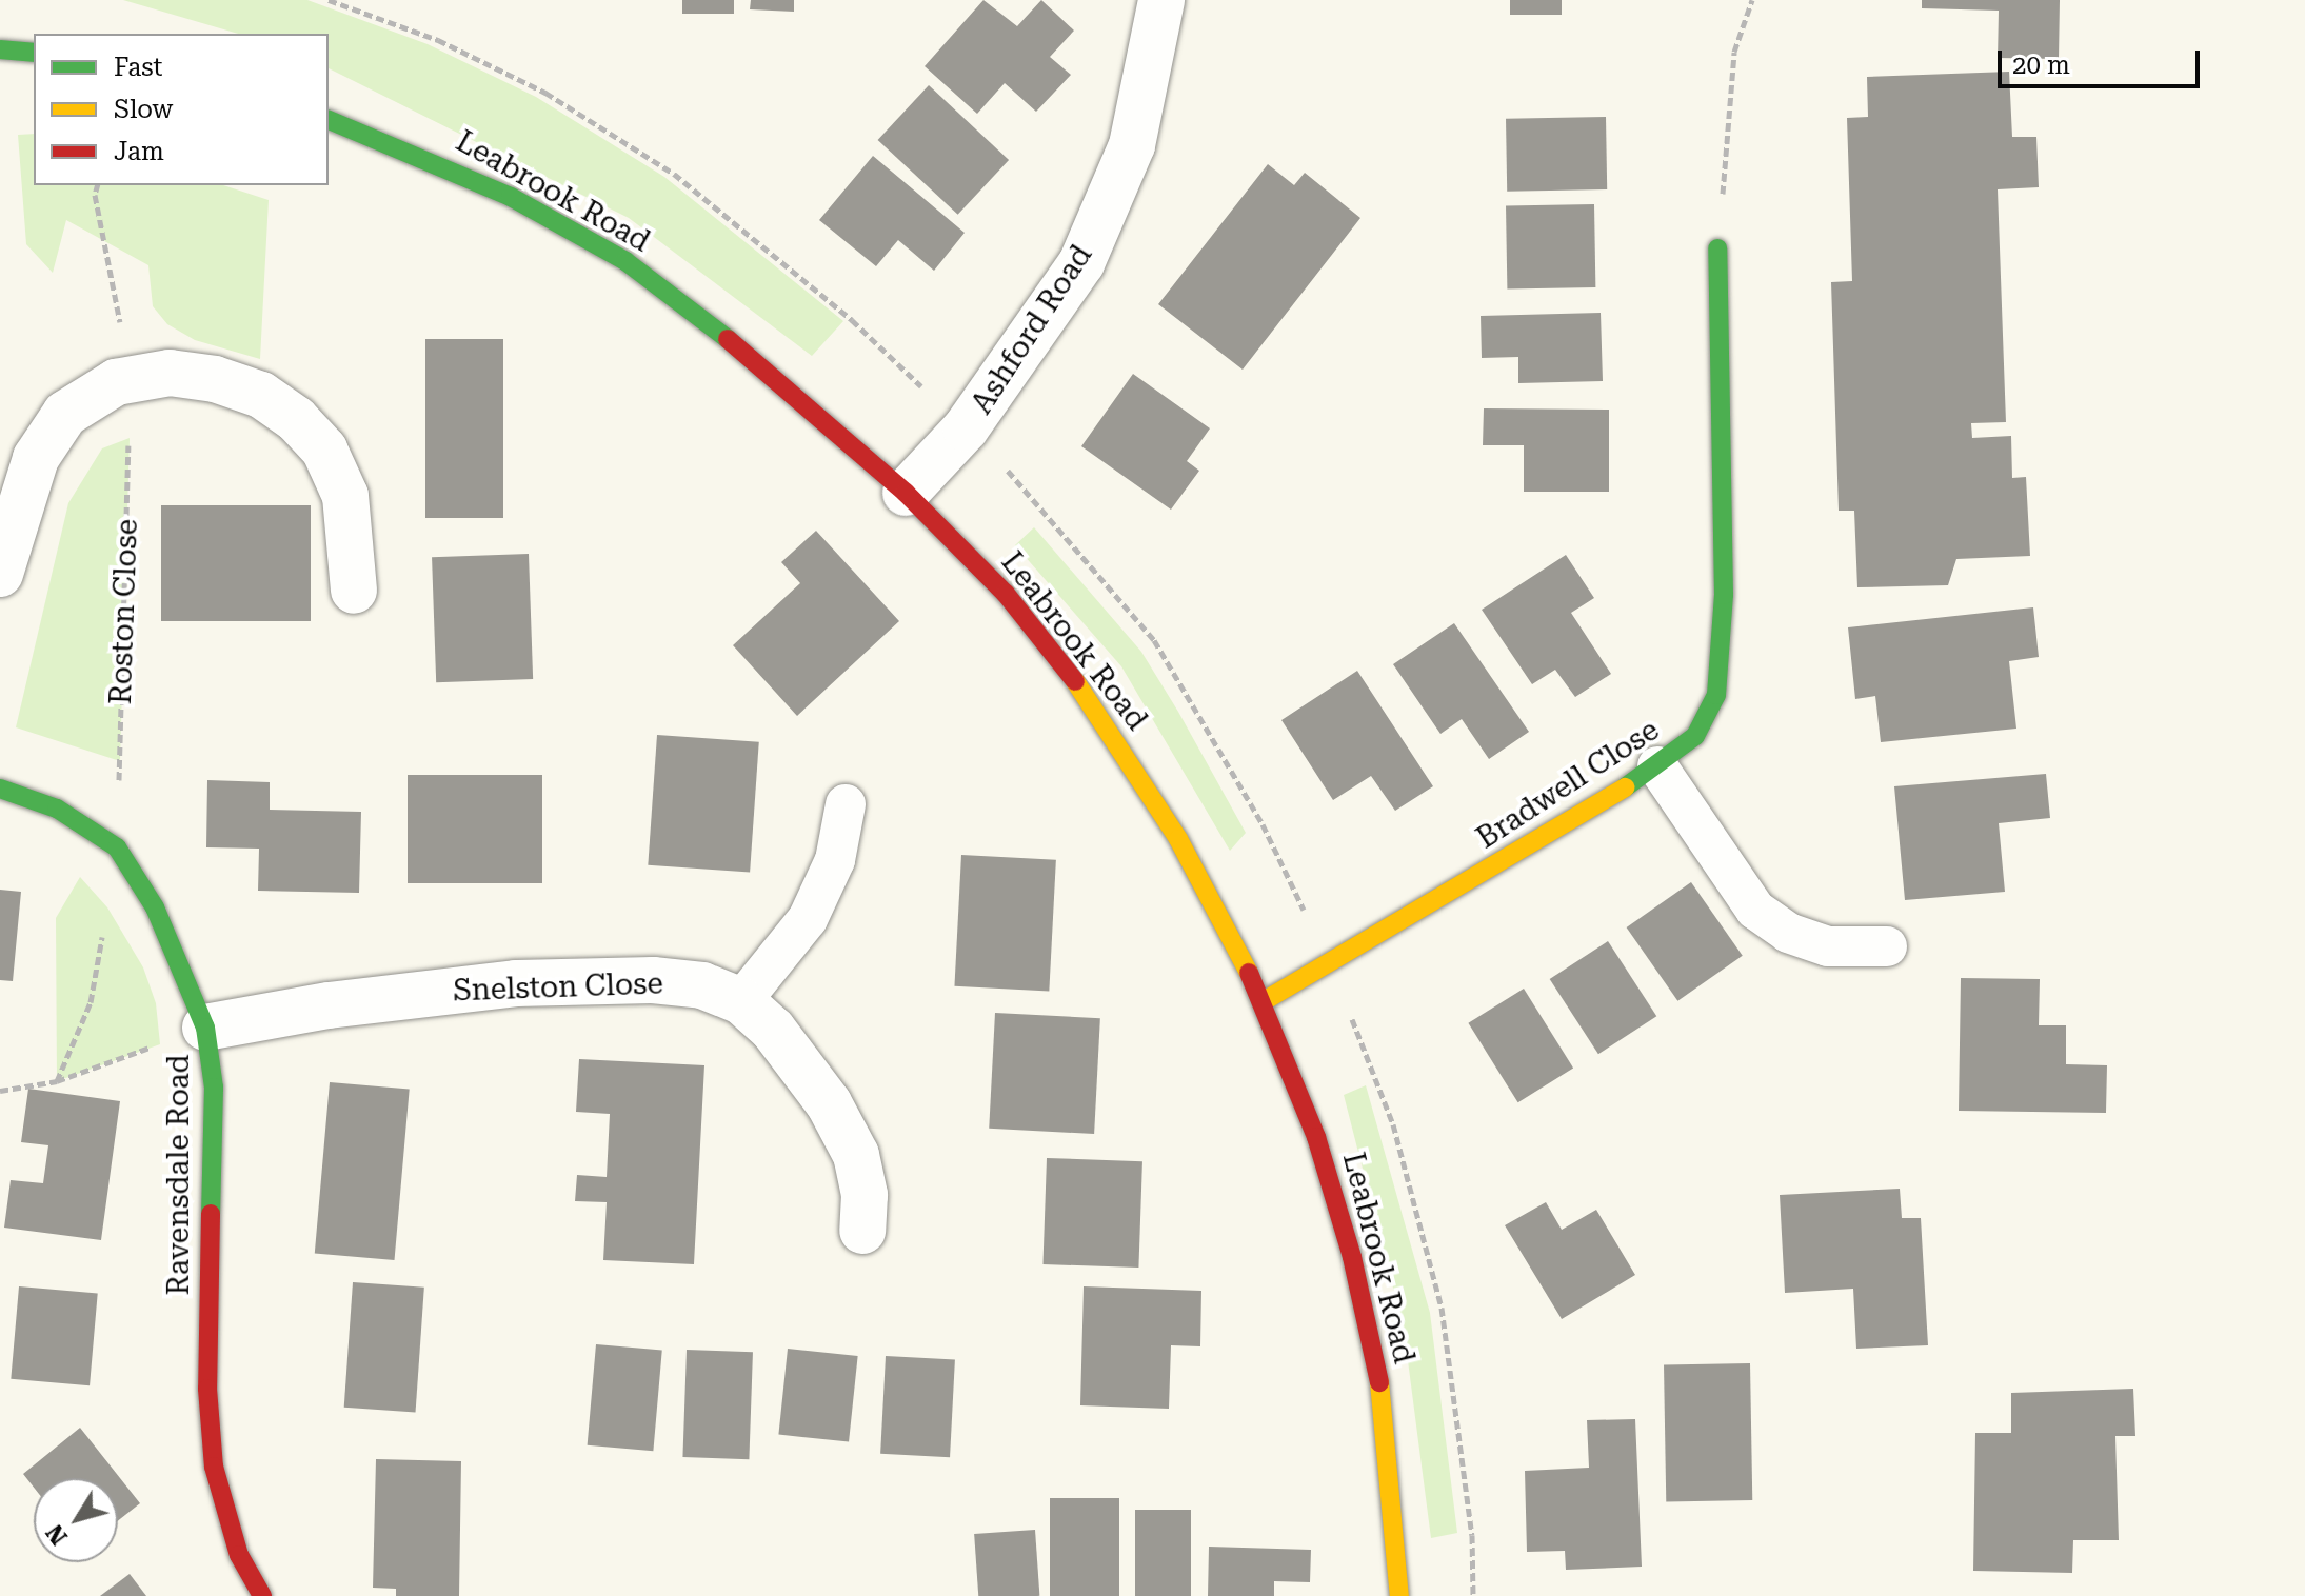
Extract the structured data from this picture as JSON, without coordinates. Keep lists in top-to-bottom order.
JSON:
{
  "streets": {
    "street": [
      "Leabrook Road",
      "Ashford Road",
      "Bradwell Close",
      "Snelston Close",
      "Ravensdale Road"
    ],
    "path": ["Roston Close"]
  },
  "crossings": [
    ["Leabrook Road", "Ashford Road"],
    ["Leabrook Road", "Bradwell Close"],
    ["Roston Close", "Ravensdale Road"],
    ["Snelston Close", "Ravensdale Road"]
  ],
  "legend": ["Fast", "Slow", "Jam"],
  "scale_bar": "20 m",
  "north": "bottom left"
}
